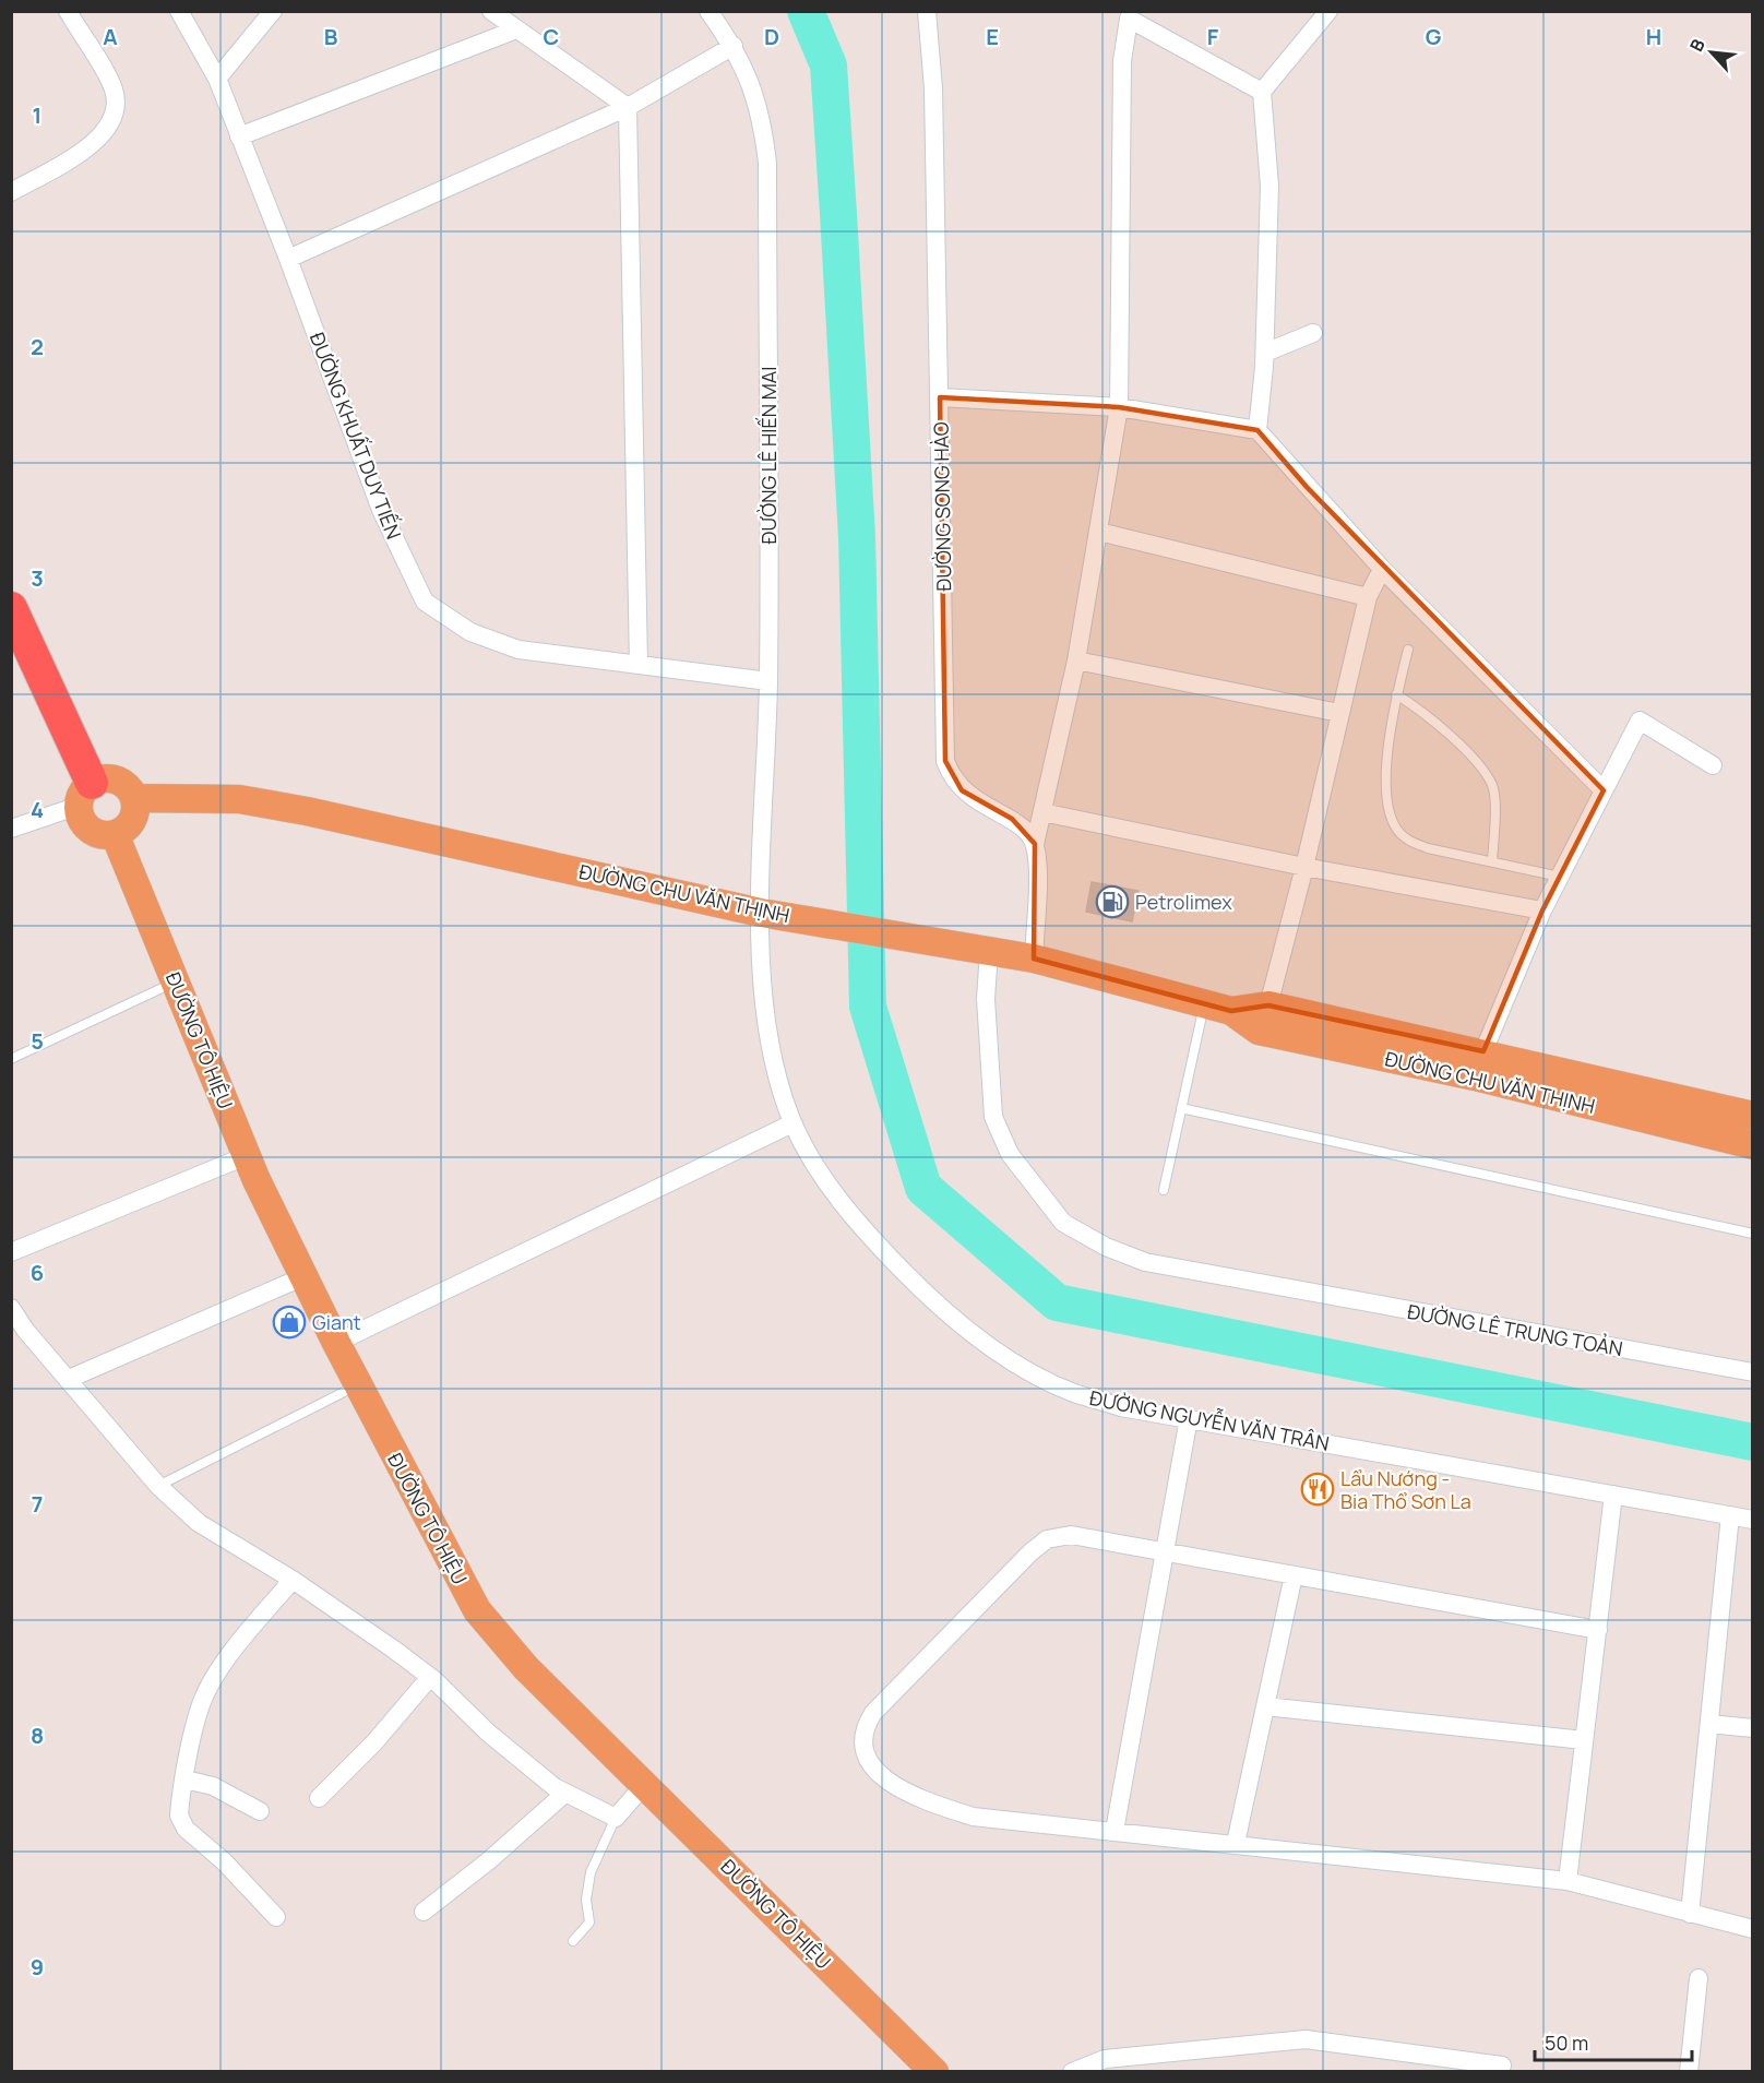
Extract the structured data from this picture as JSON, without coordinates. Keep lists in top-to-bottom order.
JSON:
{
  "streets": {
    "main road": ["ĐƯỜNG CHU VĂN THỊNH", "ĐƯỜNG TÔ HIỆU"],
    "street": [
      "ĐƯỜNG KHUẤT DUY TIẾN",
      "ĐƯỜNG LÊ HIẾN MAI",
      "ĐƯỜNG SONG HÀO",
      "ĐƯỜNG LÊ TRUNG TOẢN",
      "ĐƯỜNG NGUYỄN VĂN TRÂN"
    ]
  },
  "crossings": [
    ["ĐƯỜNG KHUẤT DUY TIẾN", "ĐƯỜNG LÊ HIẾN MAI"],
    ["ĐƯỜNG LÊ HIẾN MAI", "ĐƯỜNG CHU VĂN THỊNH"],
    ["ĐƯỜNG LÊ HIẾN MAI", "ĐƯỜNG NGUYỄN VĂN TRÂN"],
    ["ĐƯỜNG CHU VĂN THỊNH", "ĐƯỜNG TÔ HIỆU"],
    ["ĐƯỜNG CHU VĂN THỊNH", "ĐƯỜNG LÊ TRUNG TOẢN"],
    ["ĐƯỜNG CHU VĂN THỊNH", "ĐƯỜNG NGUYỄN VĂN TRÂN"]
  ],
  "places": {
    "fuel station": ["Petrolimex"],
    "shop": ["Giant"],
    "restaurant": ["Lẩu Nướng - Bia Thổ Sơn La"]
  },
  "scale_bar": "50 m",
  "north": "top left",
  "grid": {
    "columns": [
      "A",
      "B",
      "C",
      "D",
      "E",
      "F",
      "G",
      "H"
    ],
    "rows": [
      "1",
      "2",
      "3",
      "4",
      "5",
      "6",
      "7",
      "8",
      "9"
    ]
  }
}
